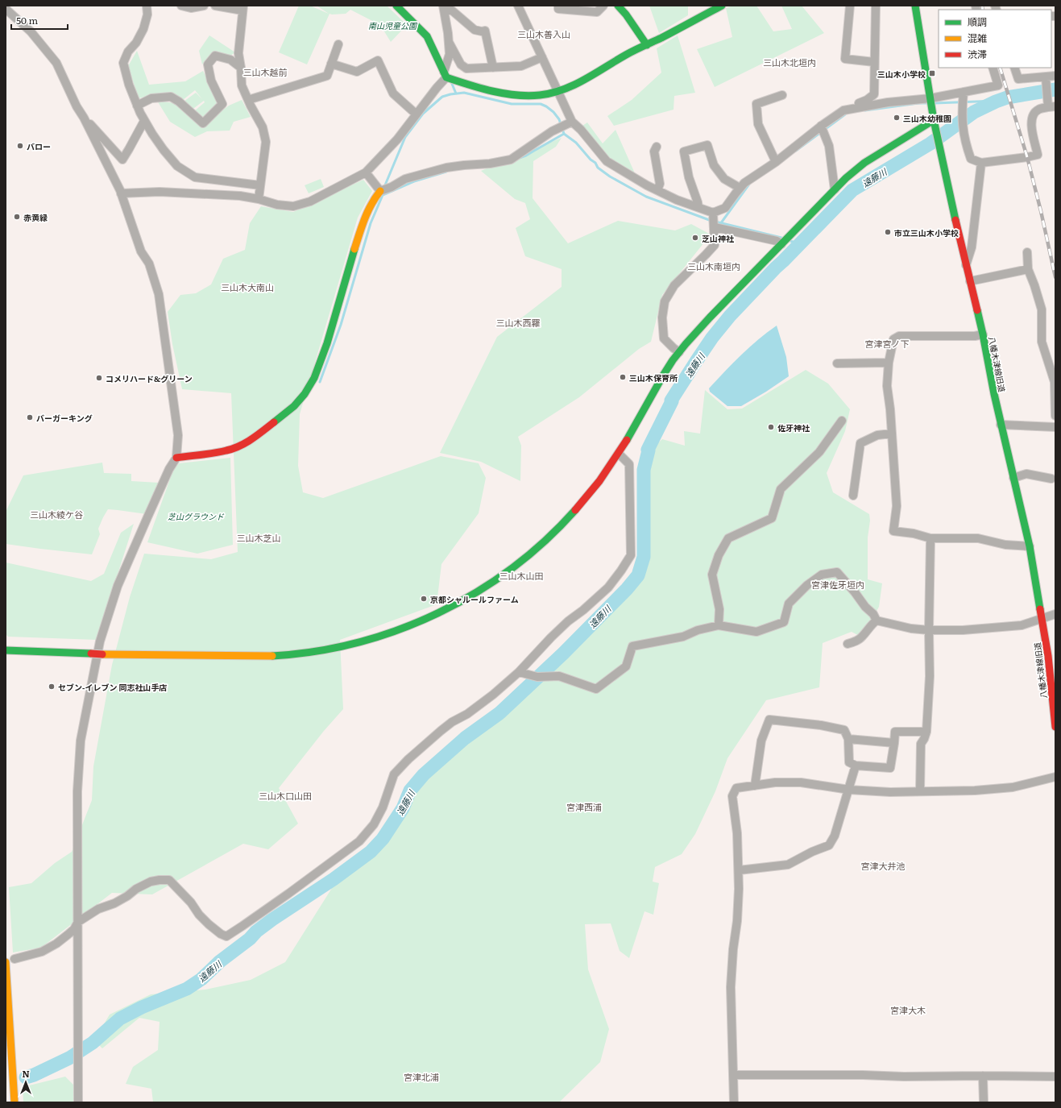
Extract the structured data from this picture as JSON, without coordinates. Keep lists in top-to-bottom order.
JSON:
{
  "streets": {
    "street": ["八幡木津線旧道"]
  },
  "districts": [
    "三山木善入山",
    "三山木北垣内",
    "三山木越前",
    "三山木南垣内",
    "三山木大南山",
    "三山木西羅",
    "宮津宮ノ下",
    "三山木綾ケ谷",
    "三山木芝山",
    "三山木山田",
    "宮津佐牙垣内",
    "三山木口山田",
    "宮津西浦",
    "宮津大井池",
    "宮津大木",
    "宮津北浦"
  ],
  "water": ["遠藤川"],
  "parks": ["南山児童公園", "芝山グラウンド"],
  "places": {
    "transit": ["三山木小学校"],
    "other": [
      "三山木幼稚園",
      "バロー",
      "赤黄緑",
      "市立三山木小学校",
      "芝山神社",
      "三山木保育所",
      "コメリハード&グリーン",
      "バーガーキング",
      "佐牙神社",
      "京都シャルールファーム",
      "セブン-イレブン 同志社山手店"
    ]
  },
  "legend": ["順調", "混雑", "渋滞"],
  "scale_bar": "50 m",
  "north": "top"
}
